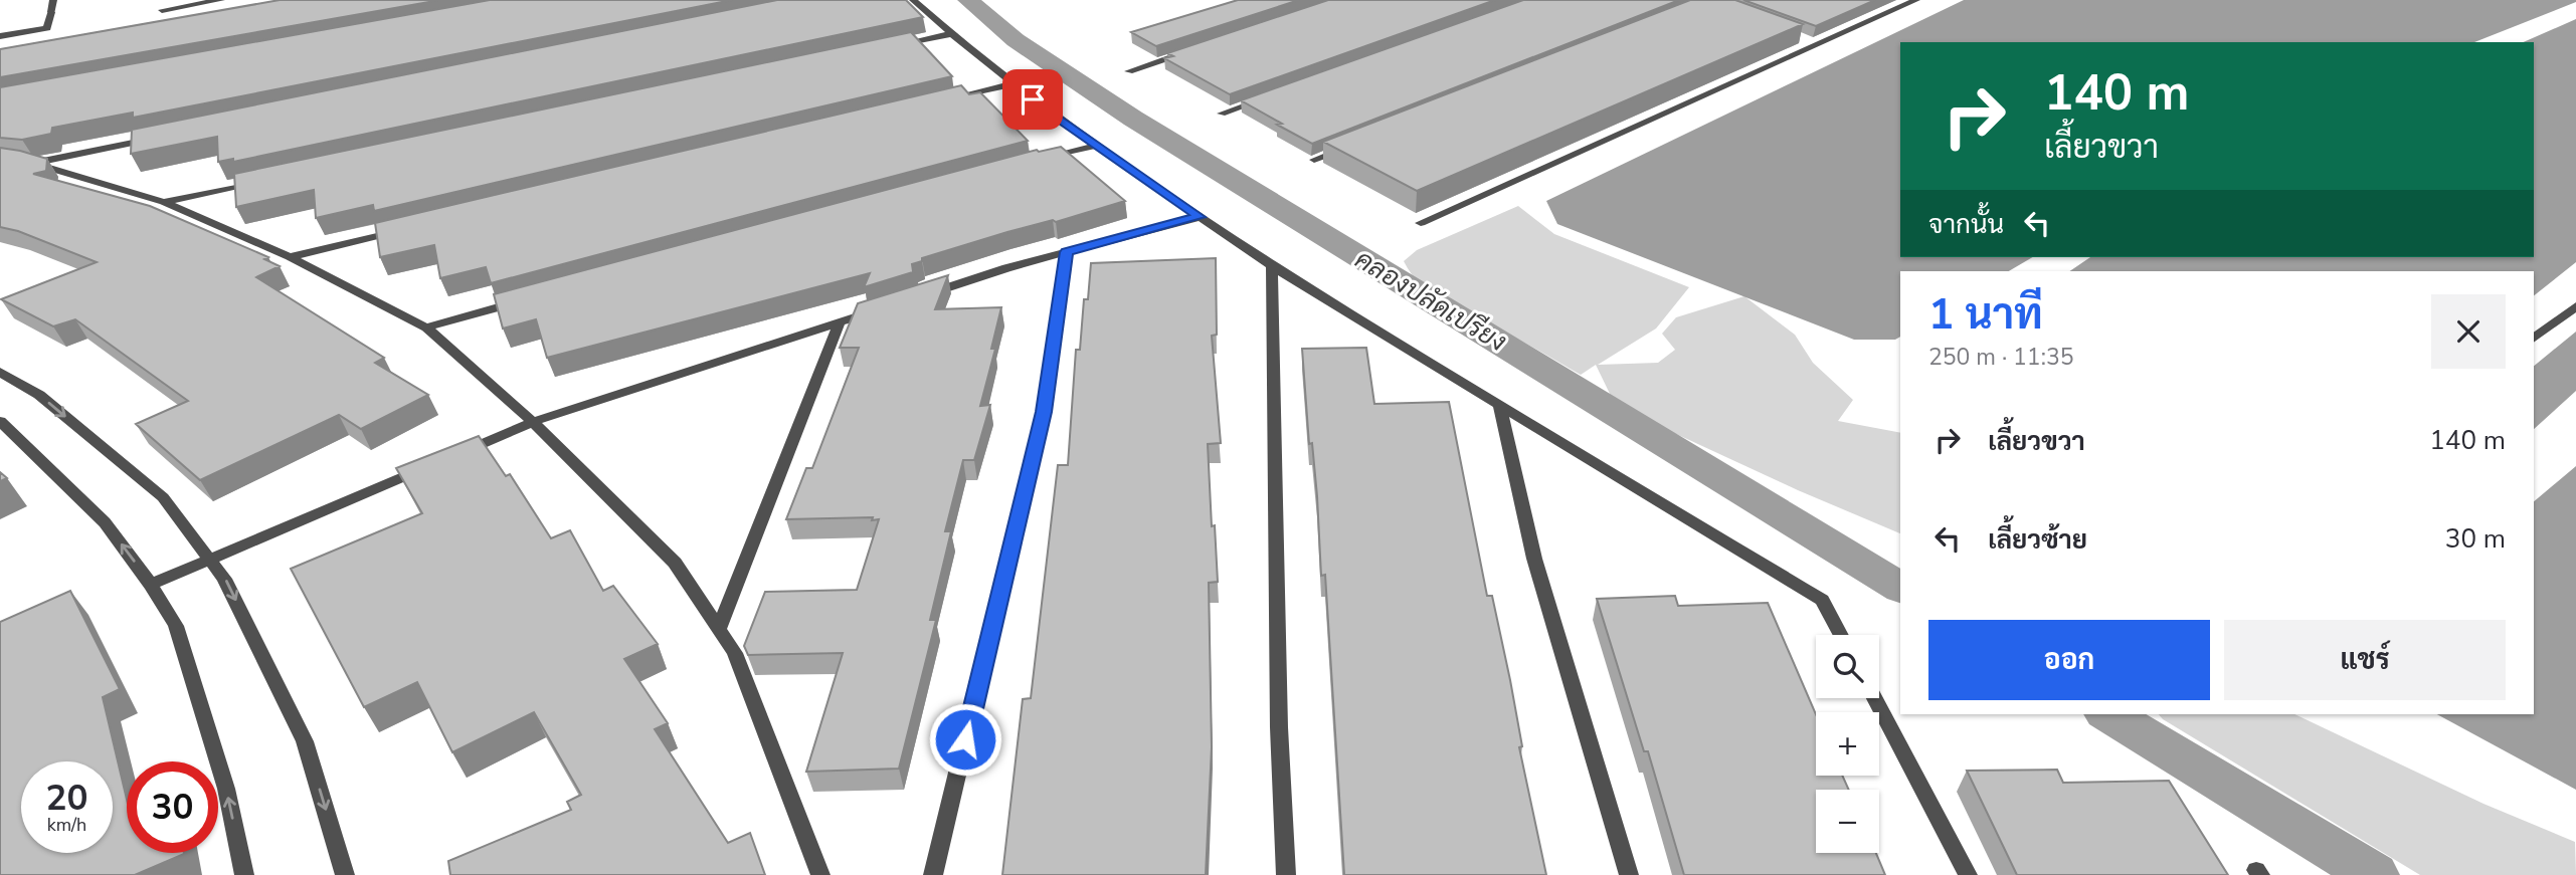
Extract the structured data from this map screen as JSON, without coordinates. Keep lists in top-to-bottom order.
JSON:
{
  "water": ["คลองปลัดเปรียง"],
  "page": {
    "turn": ["140 m", "เลี้ยวขวา"],
    "then": "จากนั้น",
    "heading": ["1 นาที", "250 m · 11:35"],
    "list": [
      {
        "name": "เลี้ยวขวา",
        "value": "140 m"
      },
      {
        "name": "เลี้ยวซ้าย",
        "value": "30 m"
      }
    ],
    "buttons": ["ออก", "แชร์"],
    "map_buttons": ["+", "−"],
    "speed": "20 km/h",
    "limit": "30"
  }
}
